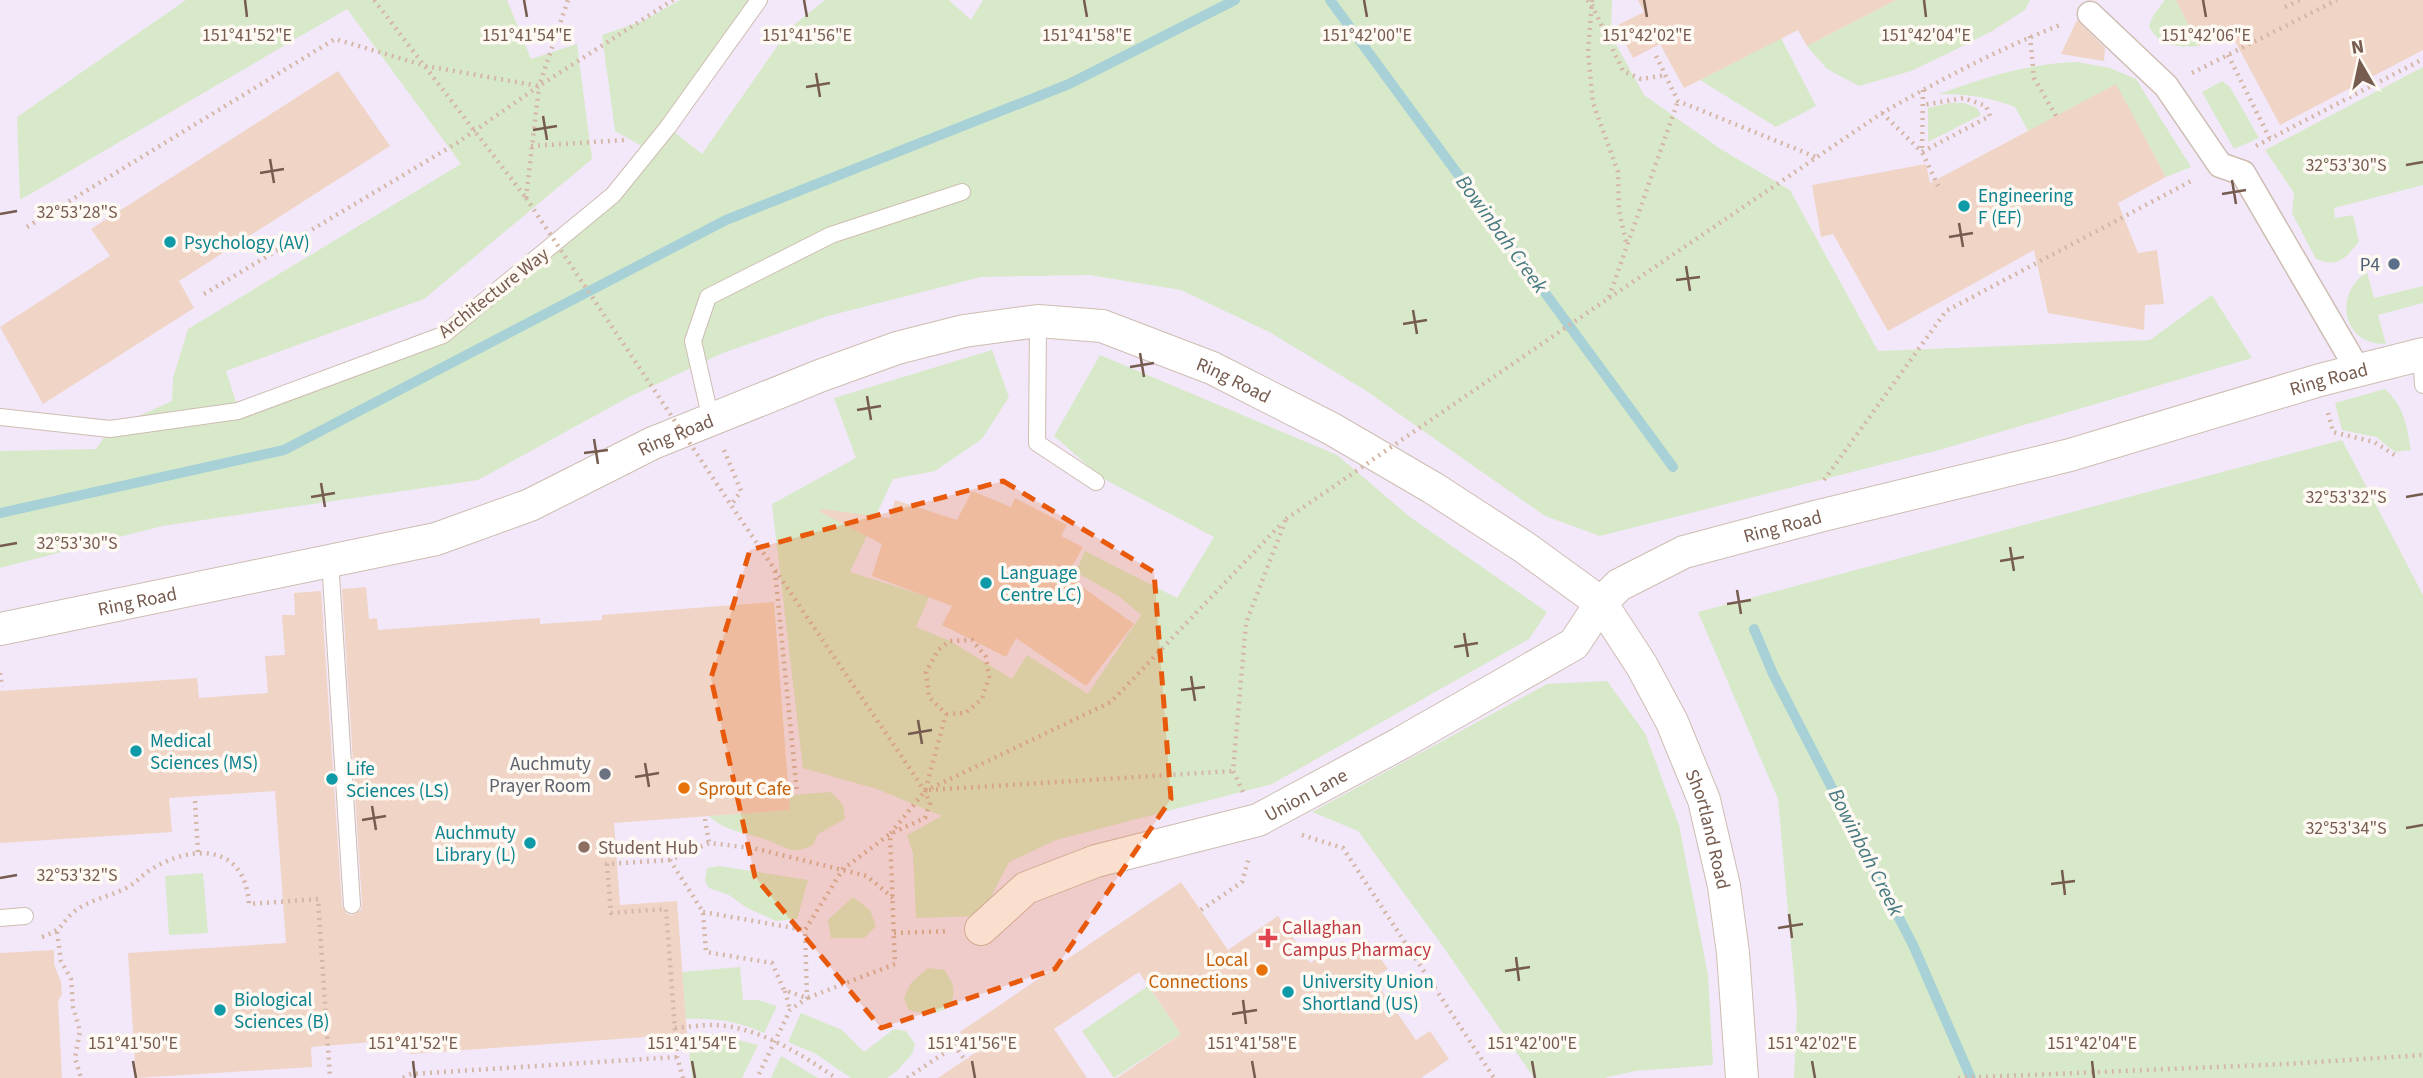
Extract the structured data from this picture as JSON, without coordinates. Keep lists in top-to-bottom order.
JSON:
{
  "streets": {
    "street": ["Ring Road", "Union Lane", "Shortland Road"],
    "lane": ["Architecture Way"]
  },
  "crossings": [
    ["Ring Road", "Union Lane"],
    ["Ring Road", "Shortland Road"],
    ["Union Lane", "Shortland Road"]
  ],
  "water": ["Bowinbah Creek"],
  "places": {
    "other": [
      "Engineering F (EF)",
      "Psychology (AV)",
      "P4",
      "Language Centre LC)",
      "Medical Sciences (MS)",
      "Auchmuty Prayer Room",
      "Life Sciences (LS)",
      "Sprout Cafe",
      "Auchmuty Library (L)",
      "Student Hub",
      "Local Connections",
      "University Union Shortland (US)",
      "Biological Sciences (B)"
    ],
    "health": ["Callaghan Campus Pharmacy"]
  },
  "north": "top",
  "coordinates": [
    "151°41'52\"E",
    "151°41'54\"E",
    "151°41'56\"E",
    "151°41'58\"E",
    "151°42'00\"E",
    "151°42'02\"E",
    "151°42'04\"E",
    "151°42'06\"E",
    "32°53'30\"S",
    "32°53'28\"S",
    "32°53'32\"S",
    "32°53'34\"S",
    "151°41'50\"E"
  ]
}
